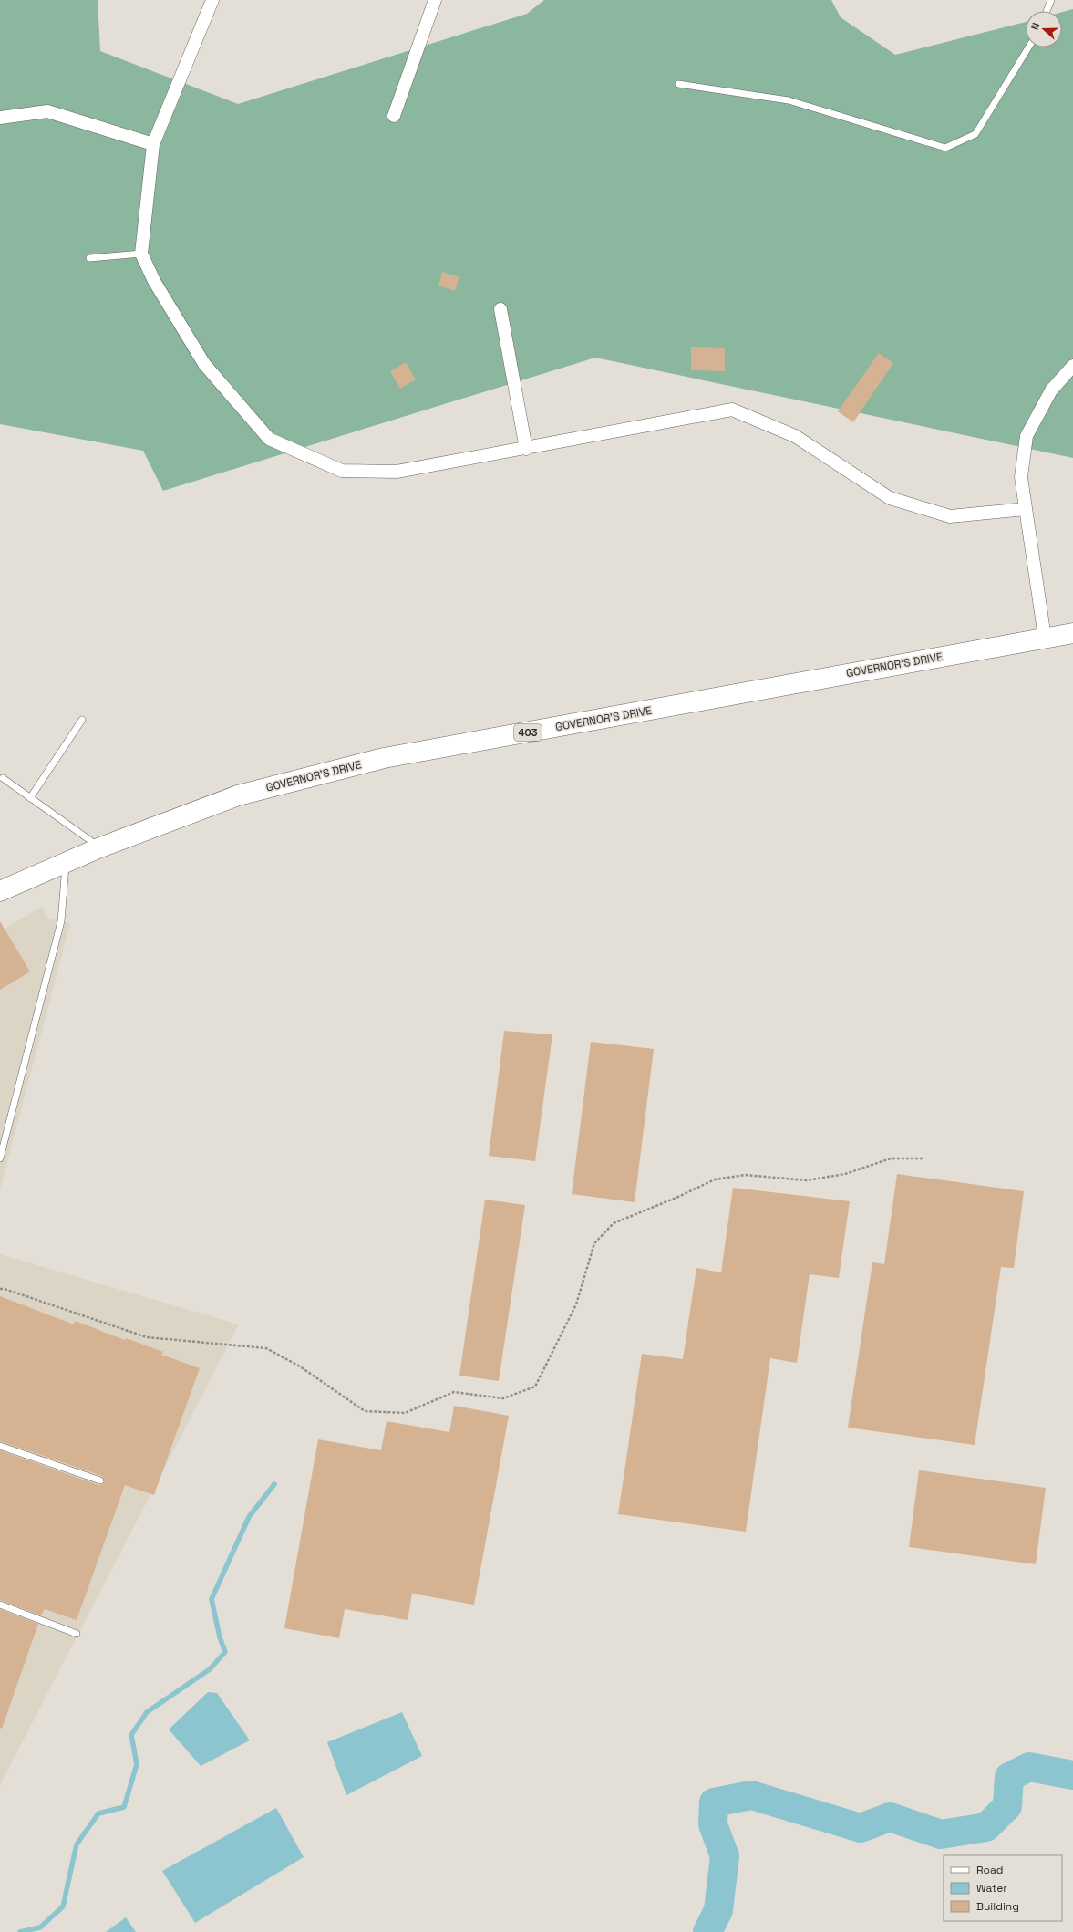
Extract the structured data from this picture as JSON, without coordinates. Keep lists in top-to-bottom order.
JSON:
{
  "streets": {
    "main road": ["GOVERNOR'S DRIVE", "403"]
  },
  "legend": ["Road", "Water", "Building"],
  "north": "left"
}
